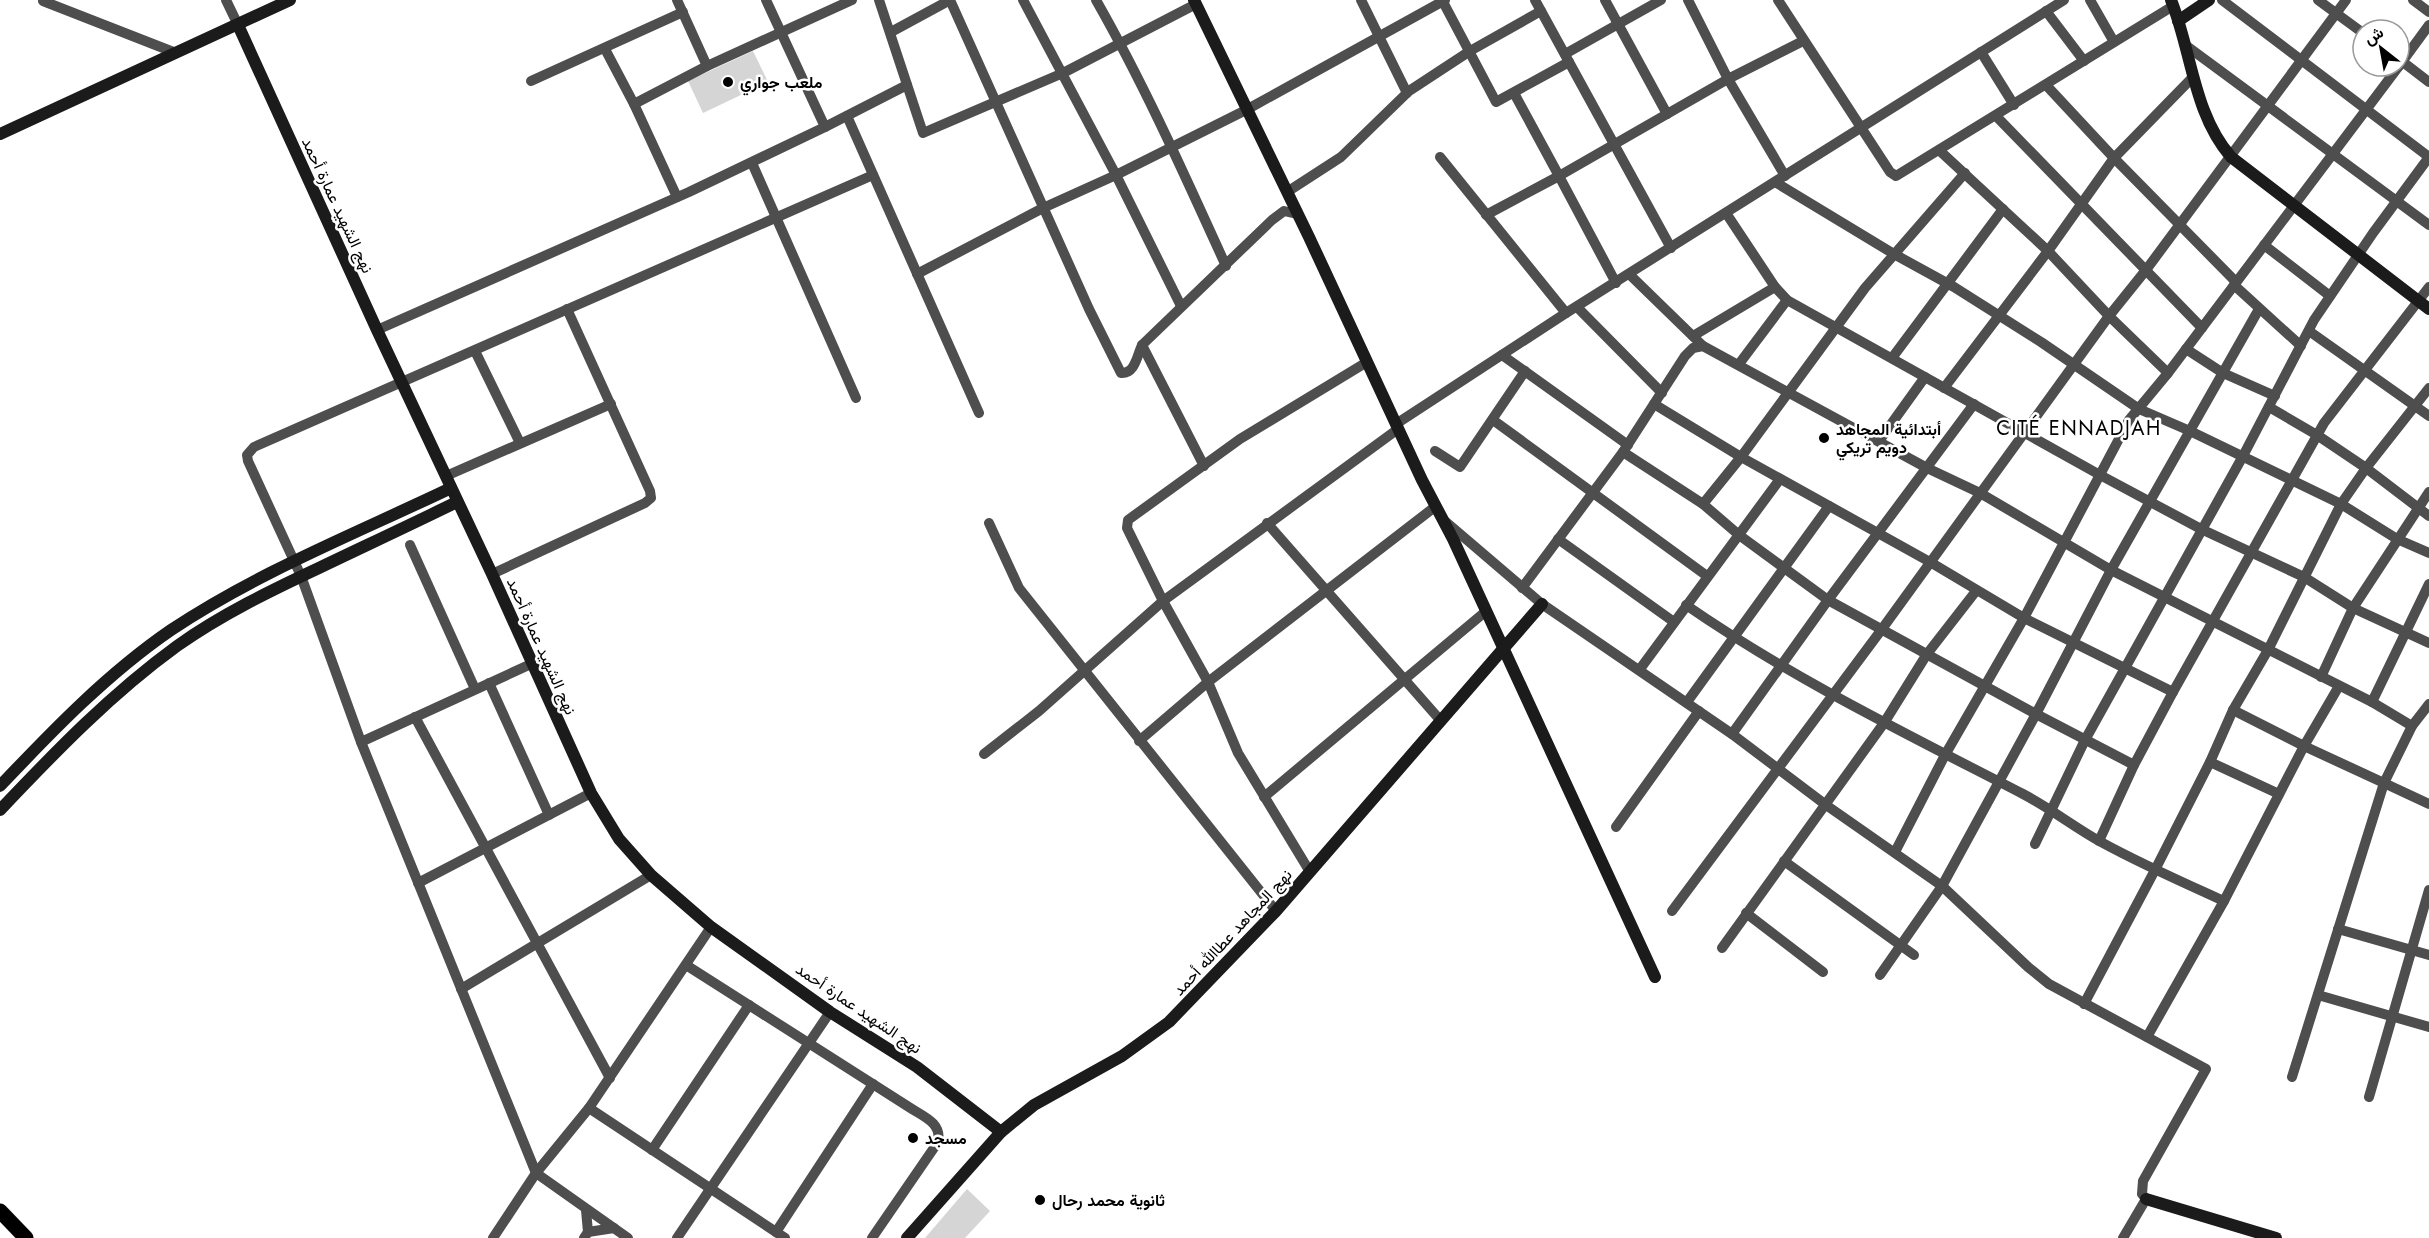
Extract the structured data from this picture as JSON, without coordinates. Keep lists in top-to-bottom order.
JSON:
{
  "streets": {
    "street": ["نهج الشهيد عمارة أحمد", "نهج المجاهد عطاالله أحمد"]
  },
  "crossings": [
    ["نهج الشهيد عمارة أحمد", "نهج المجاهد عطاالله أحمد"]
  ],
  "districts": ["CITÉ ENNADJAH"],
  "places": [
    "ملعب جواري",
    "أبتدائية المجاهد دويم تريكي",
    "مسجد",
    "ثانوية محمد رحال"
  ],
  "north": "top left"
}
